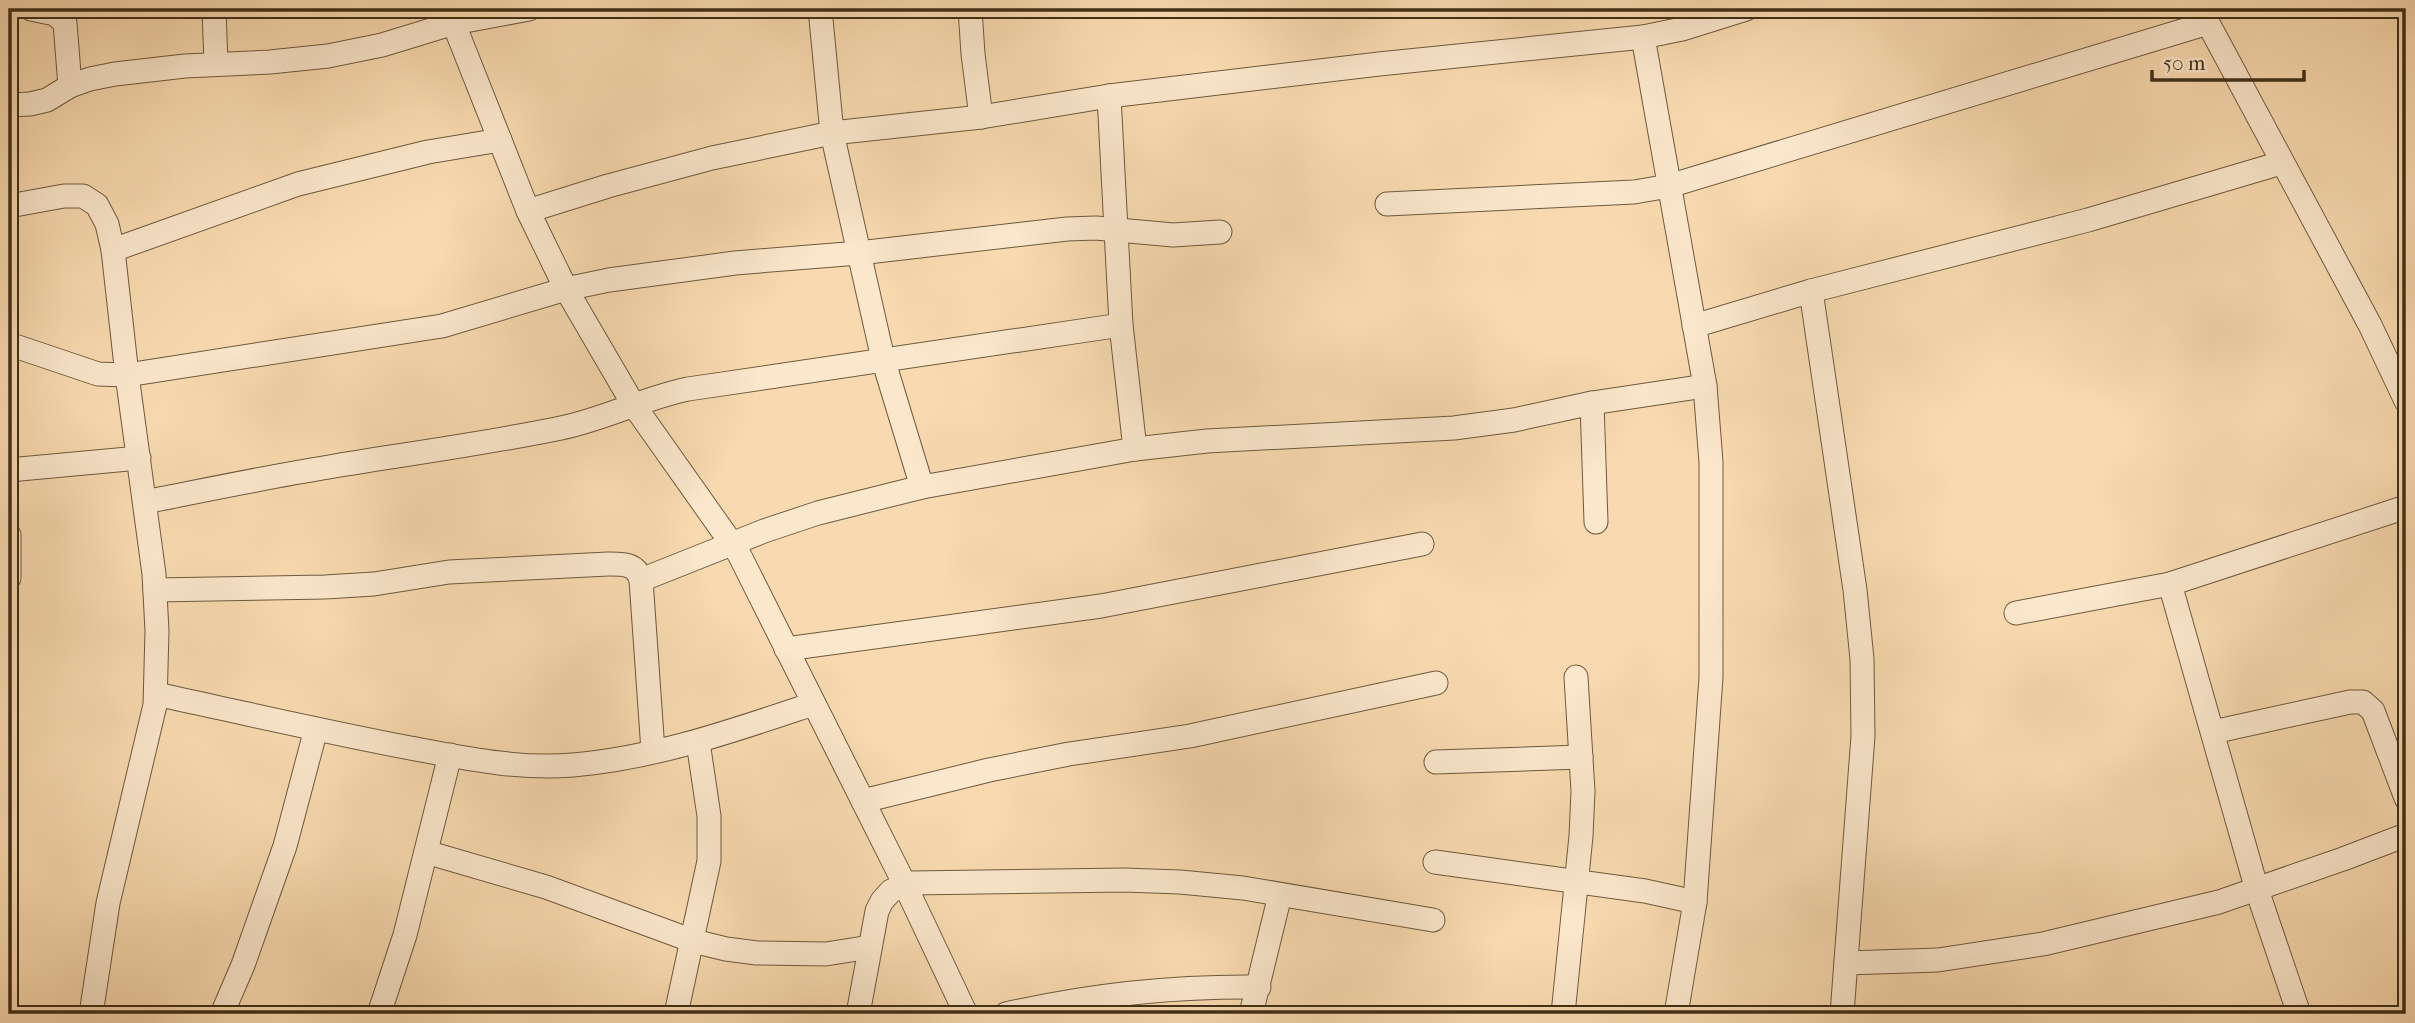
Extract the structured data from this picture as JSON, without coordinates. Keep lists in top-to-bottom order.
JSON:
{
  "scale_bar": "50 m"
}
